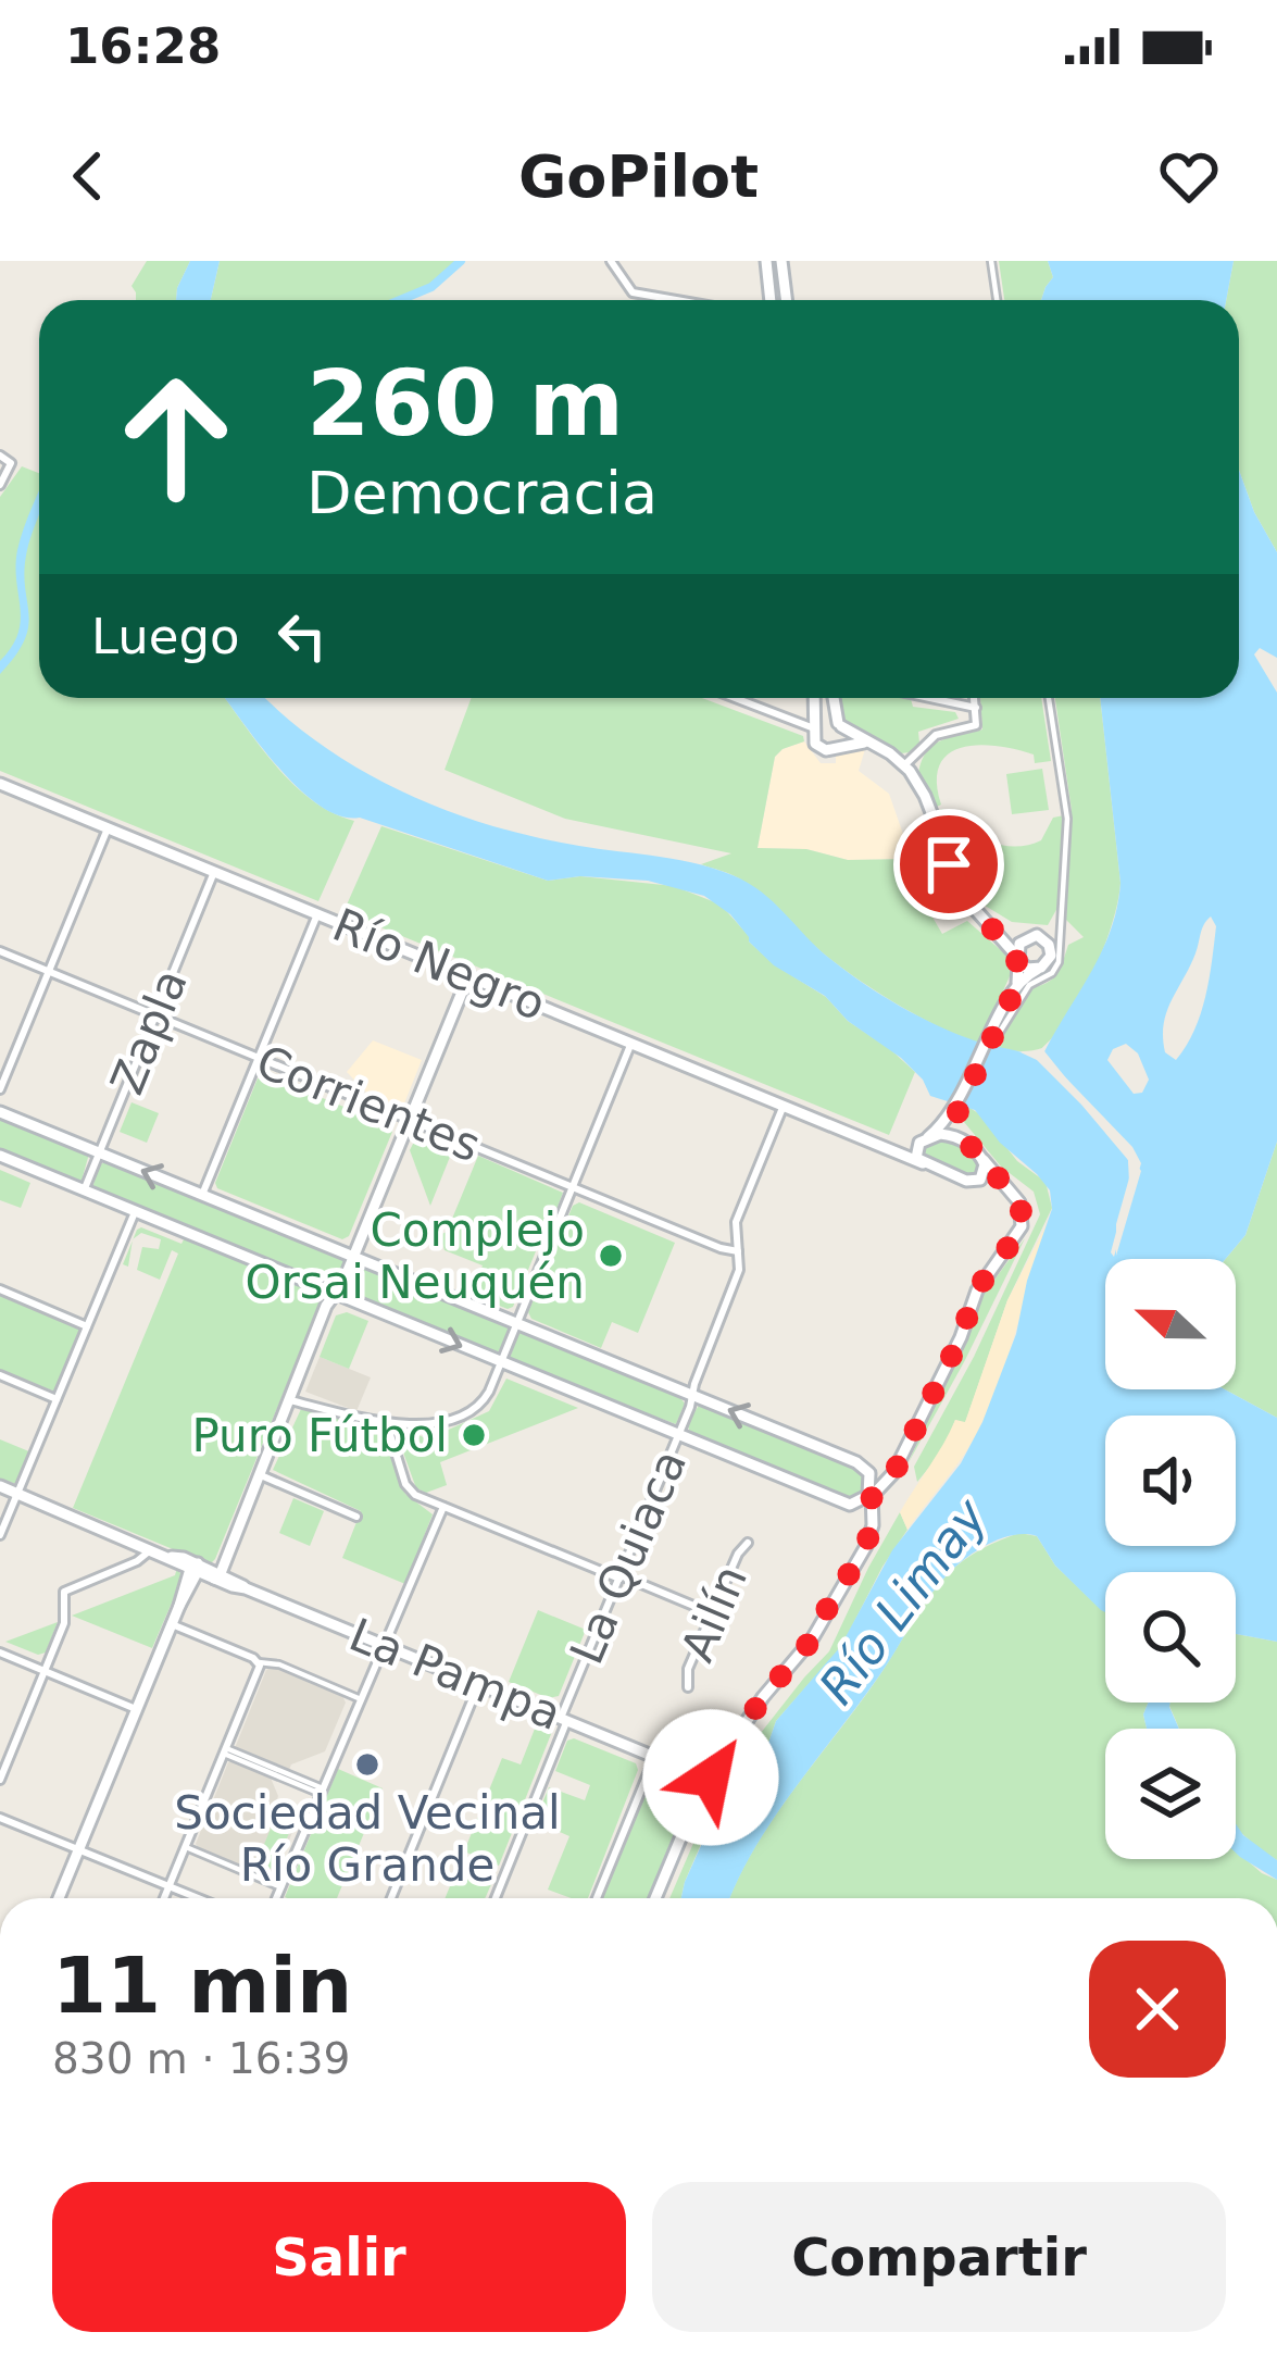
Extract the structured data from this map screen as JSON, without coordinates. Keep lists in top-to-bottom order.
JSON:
{
  "streets": {
    "main road": ["Río Negro", "La Pampa"],
    "street": [
      "Zapla",
      "Corrientes",
      "La Quiaca",
      "Ailín"
    ]
  },
  "crossings": [
    ["Río Negro", "Zapla"],
    ["Río Negro", "La Quiaca"],
    ["Zapla", "Corrientes"],
    ["Corrientes", "La Quiaca"],
    ["La Quiaca", "La Pampa"]
  ],
  "water": ["Río Limay"],
  "places": ["Complejo Orsai Neuquén", "Puro Fútbol", "Sociedad Vecinal Río Grande"],
  "north": "left",
  "page": {
    "status": "16:28",
    "header": "GoPilot",
    "turn": ["260 m", "Democracia"],
    "then": "Luego",
    "heading": ["11 min", "830 m · 16:39"],
    "buttons": ["Salir", "Compartir"]
  }
}
